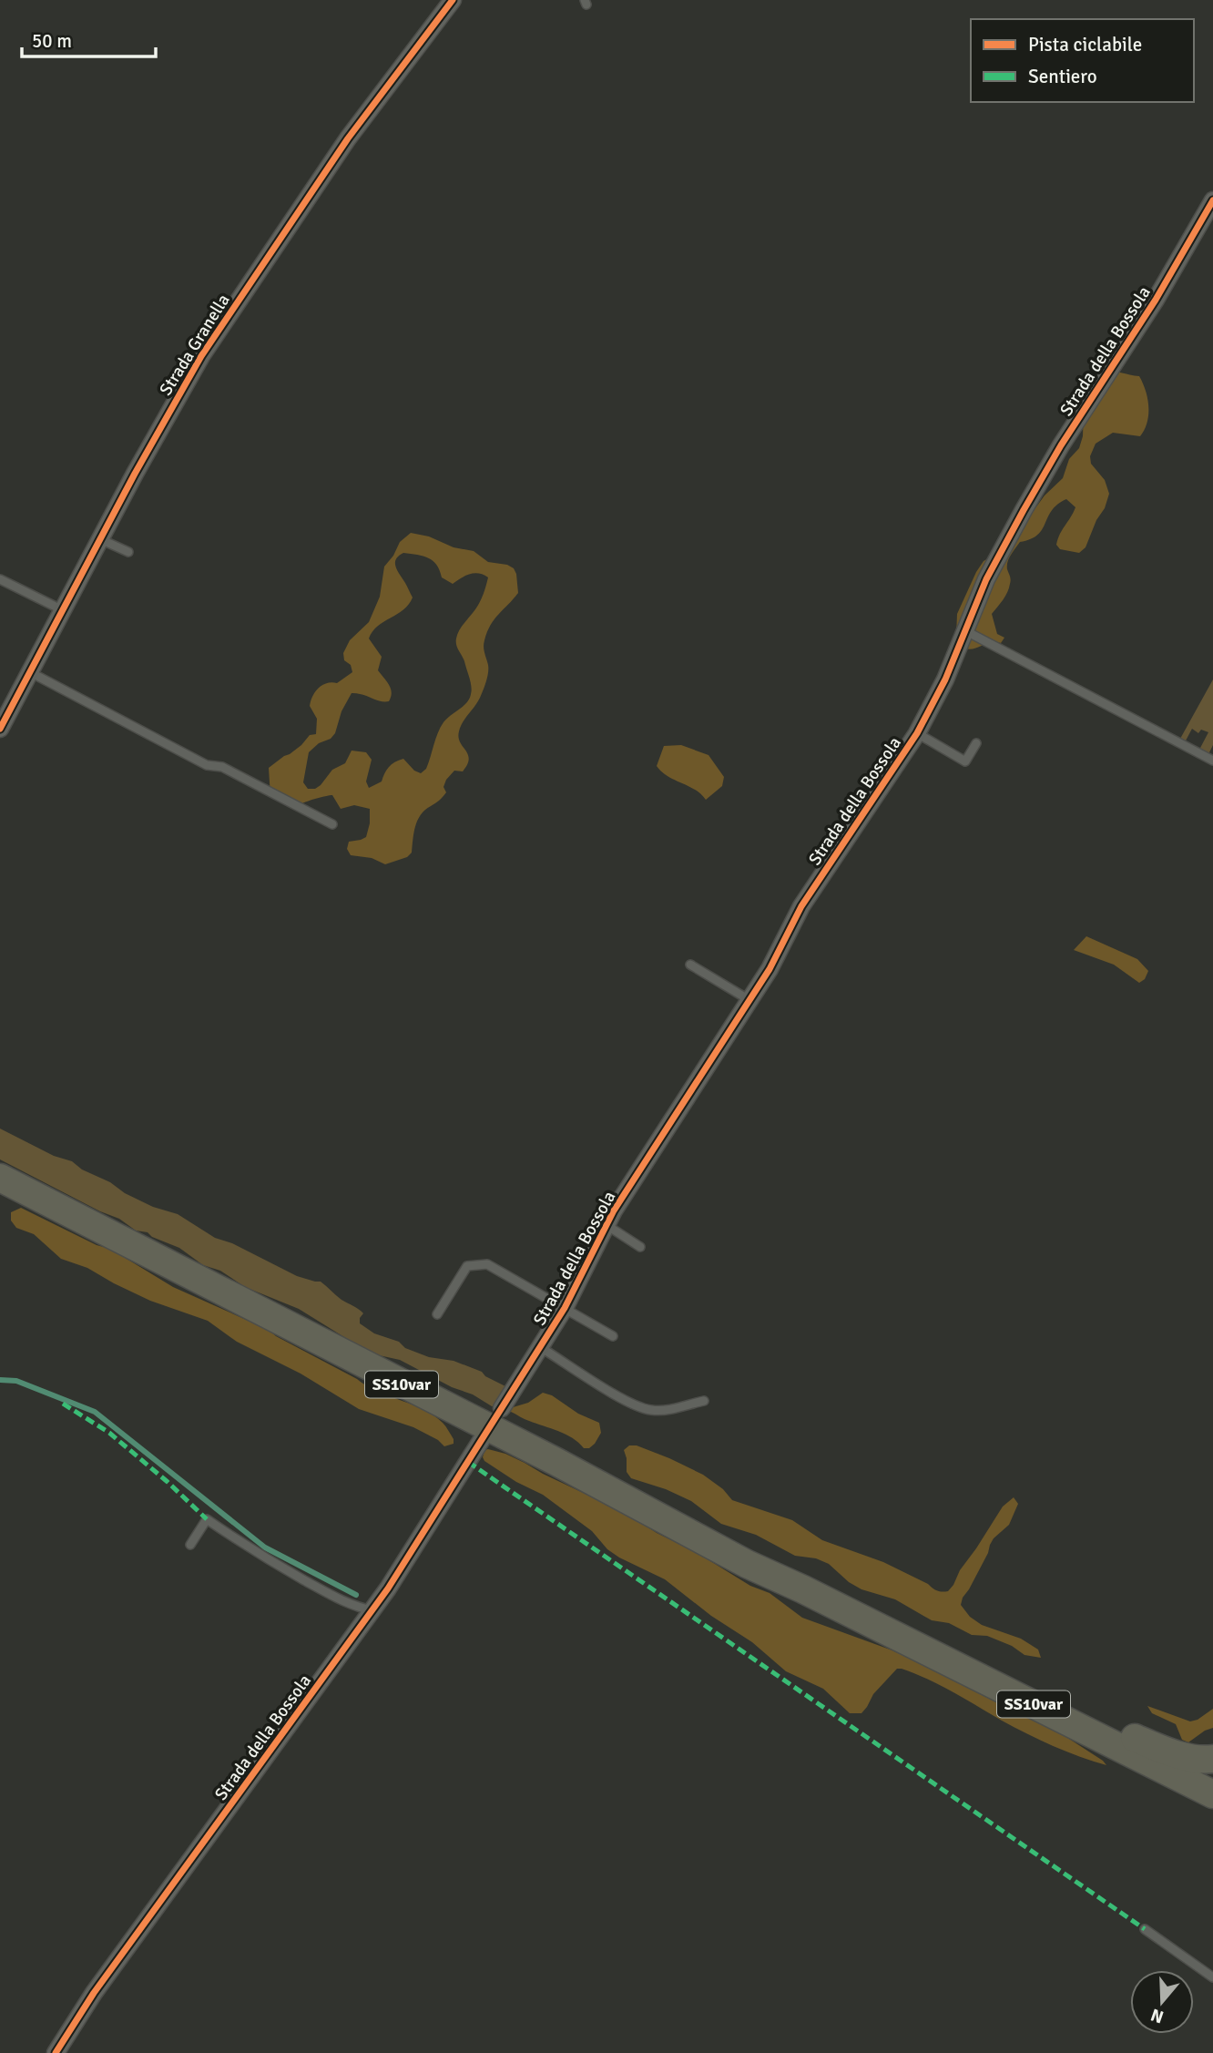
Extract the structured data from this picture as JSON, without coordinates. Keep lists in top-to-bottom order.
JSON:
{
  "streets": {
    "highway": ["SS10var"],
    "street": ["Strada Granella", "Strada della Bossola"]
  },
  "legend": ["Pista ciclabile", "Sentiero"],
  "scale_bar": "50 m",
  "north": "bottom"
}
